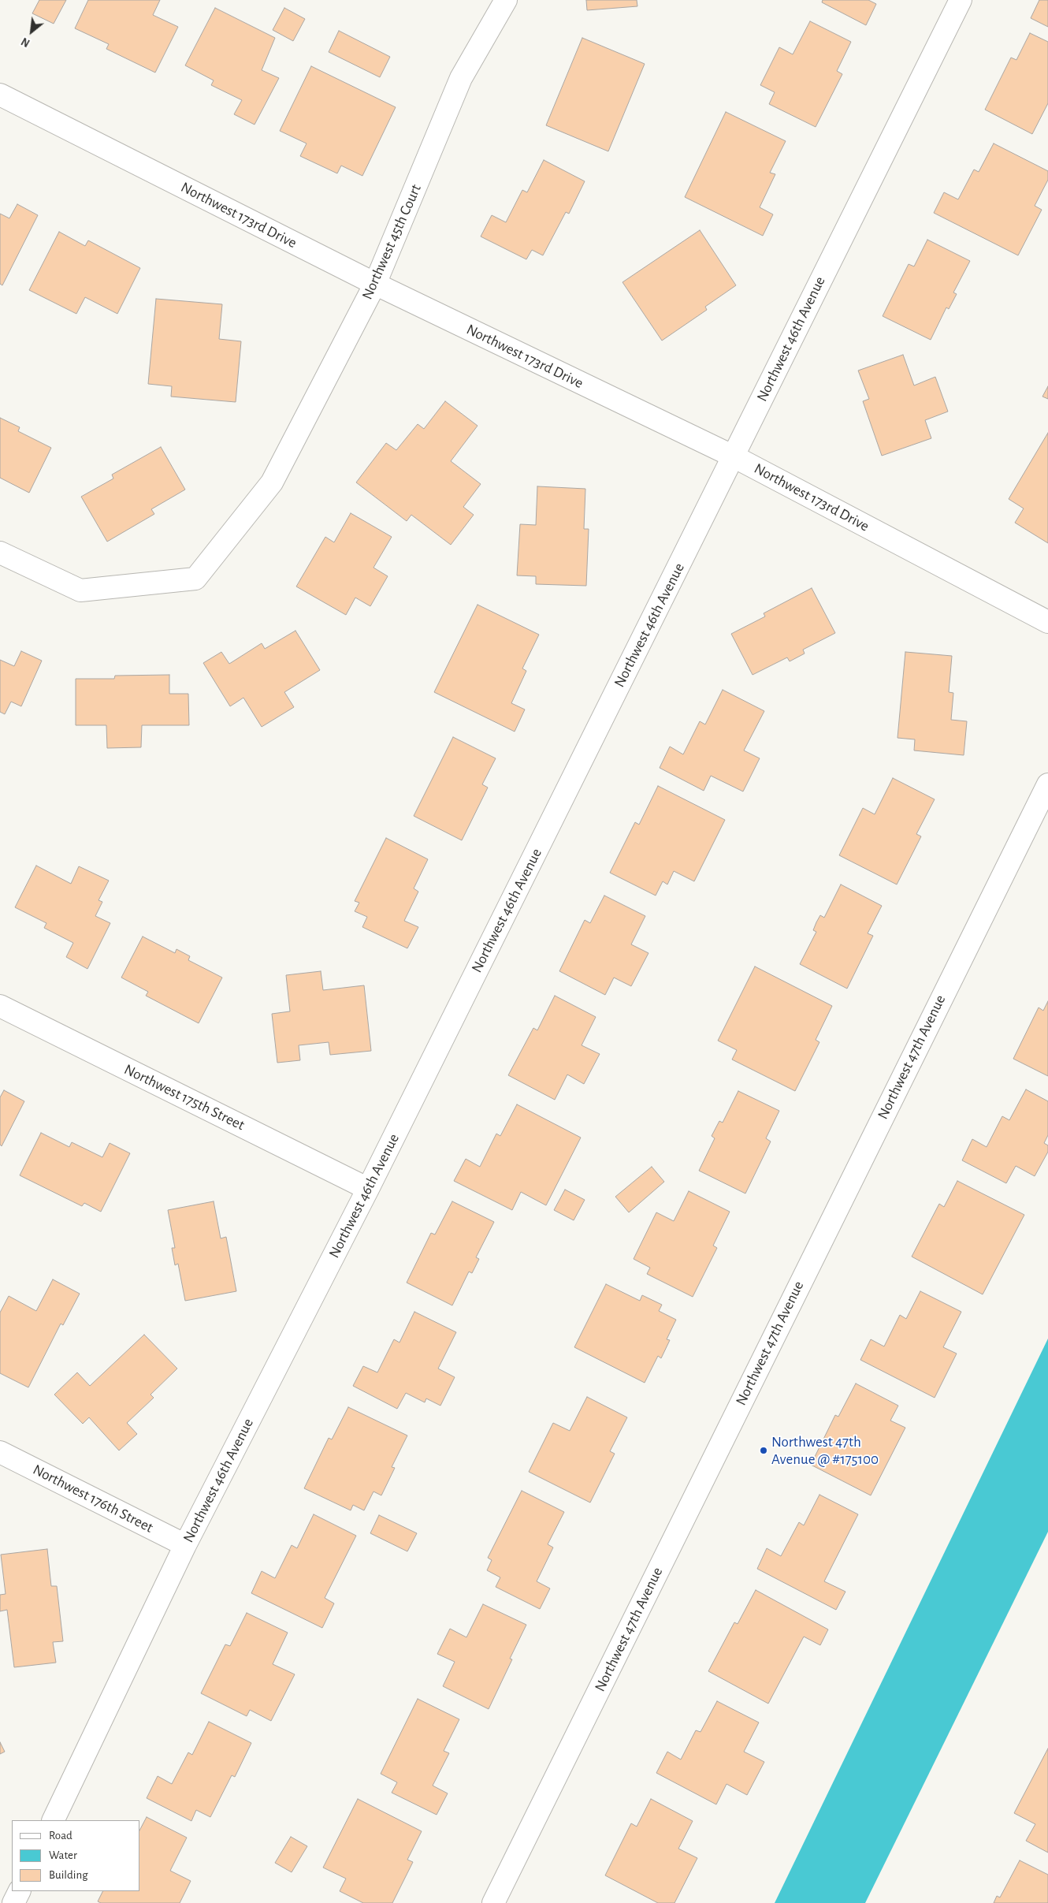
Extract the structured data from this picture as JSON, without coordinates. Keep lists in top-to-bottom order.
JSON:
{
  "streets": {
    "street": [
      "Northwest 173rd Drive",
      "Northwest 45th Court",
      "Northwest 46th Avenue",
      "Northwest 47th Avenue",
      "Northwest 175th Street",
      "Northwest 176th Street"
    ]
  },
  "crossings": [
    ["Northwest 173rd Drive", "Northwest 45th Court"],
    ["Northwest 173rd Drive", "Northwest 46th Avenue"],
    ["Northwest 46th Avenue", "Northwest 175th Street"],
    ["Northwest 46th Avenue", "Northwest 176th Street"]
  ],
  "places": ["Northwest 47th Avenue @ #175100"],
  "legend": ["Road", "Water", "Building"],
  "north": "bottom left"
}
